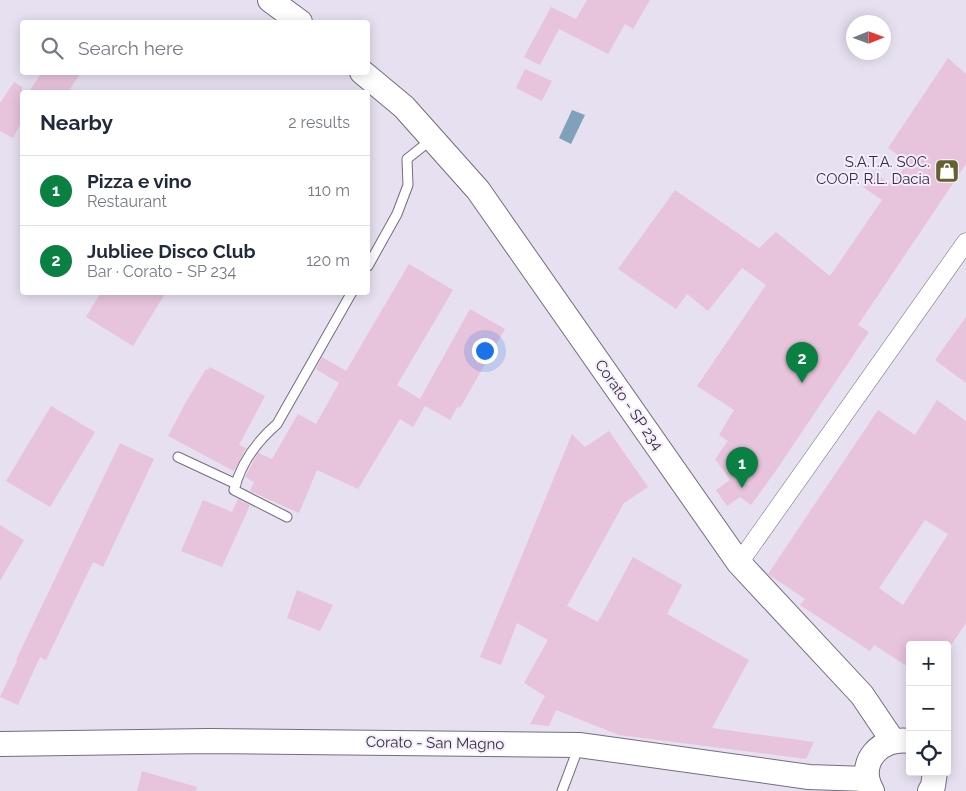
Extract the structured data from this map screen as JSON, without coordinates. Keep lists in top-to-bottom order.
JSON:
{
  "streets": {
    "main road": ["Corato - SP 234", "Corato - San Magno"]
  },
  "places": {
    "shop": ["S.A.T.A. SOC. COOP. R.L. Dacia"]
  },
  "north": "right",
  "page": {
    "search": "Search here",
    "heading": ["Nearby", "2 results"],
    "list": [
      {
        "mark": "1",
        "name": "Pizza e vino",
        "note": "Restaurant",
        "value": "110 m"
      },
      {
        "mark": "2",
        "name": "Jubliee Disco Club",
        "note": "Bar · Corato - SP 234",
        "value": "120 m"
      }
    ],
    "pins": ["2", "1"],
    "map_buttons": ["+", "−"]
  }
}
